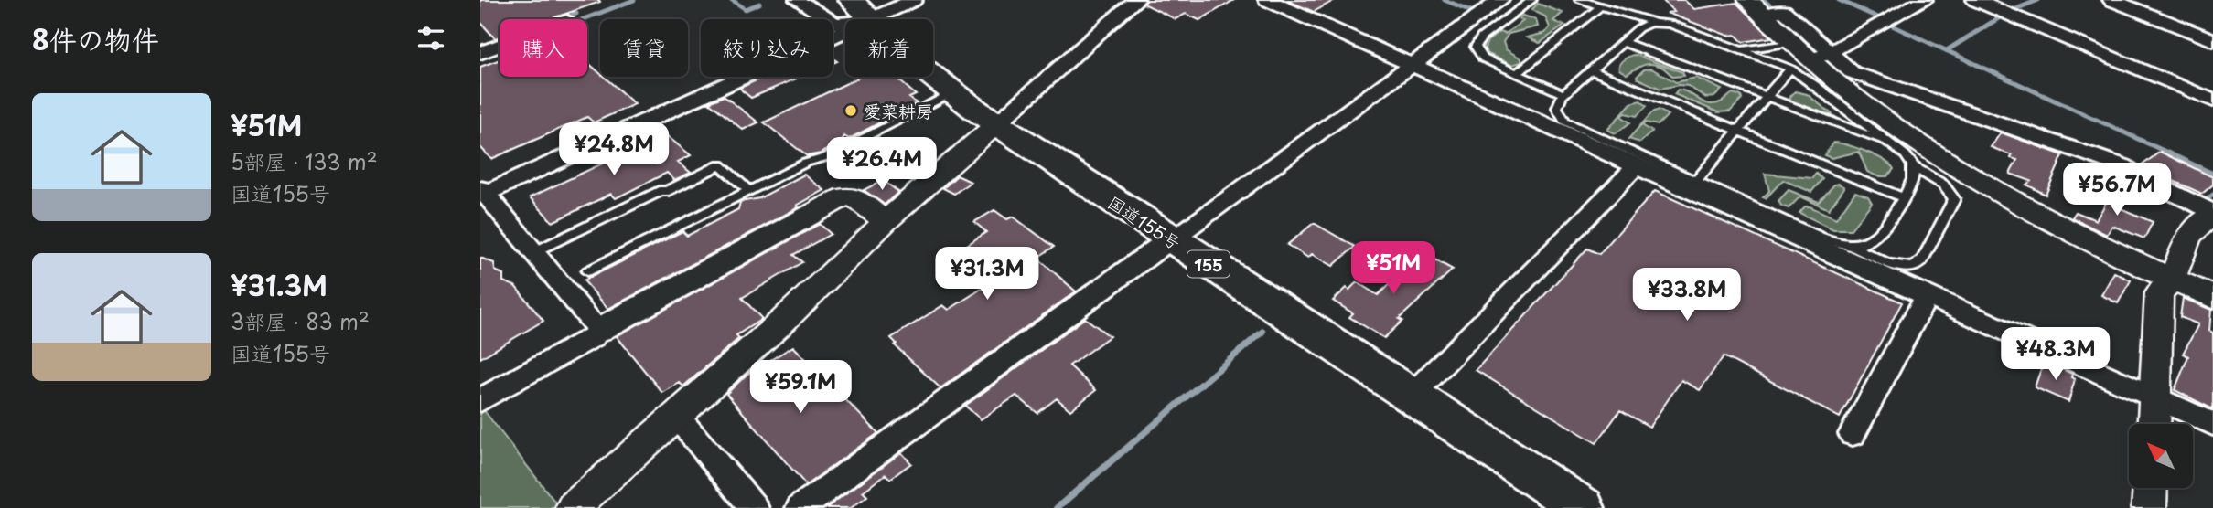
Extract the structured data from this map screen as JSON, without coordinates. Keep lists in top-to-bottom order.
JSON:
{
  "streets": {
    "highway": ["国道155号", "155"]
  },
  "places": ["愛菜耕房"],
  "north": "top left",
  "page": {
    "heading": "8件の物件",
    "chip": [
      "購入",
      "賃貸",
      "絞り込み",
      "新着"
    ],
    "list": [
      {
        "name": "¥51M",
        "note": "5部屋 · 133 m² · 国道155号"
      },
      {
        "name": "¥31.3M",
        "note": "3部屋 · 83 m² · 国道155号"
      }
    ],
    "price": [
      "¥24.8M",
      "¥26.4M",
      "¥56.7M",
      "¥51M",
      "¥31.3M",
      "¥33.8M",
      "¥48.3M",
      "¥59.1M"
    ]
  }
}
